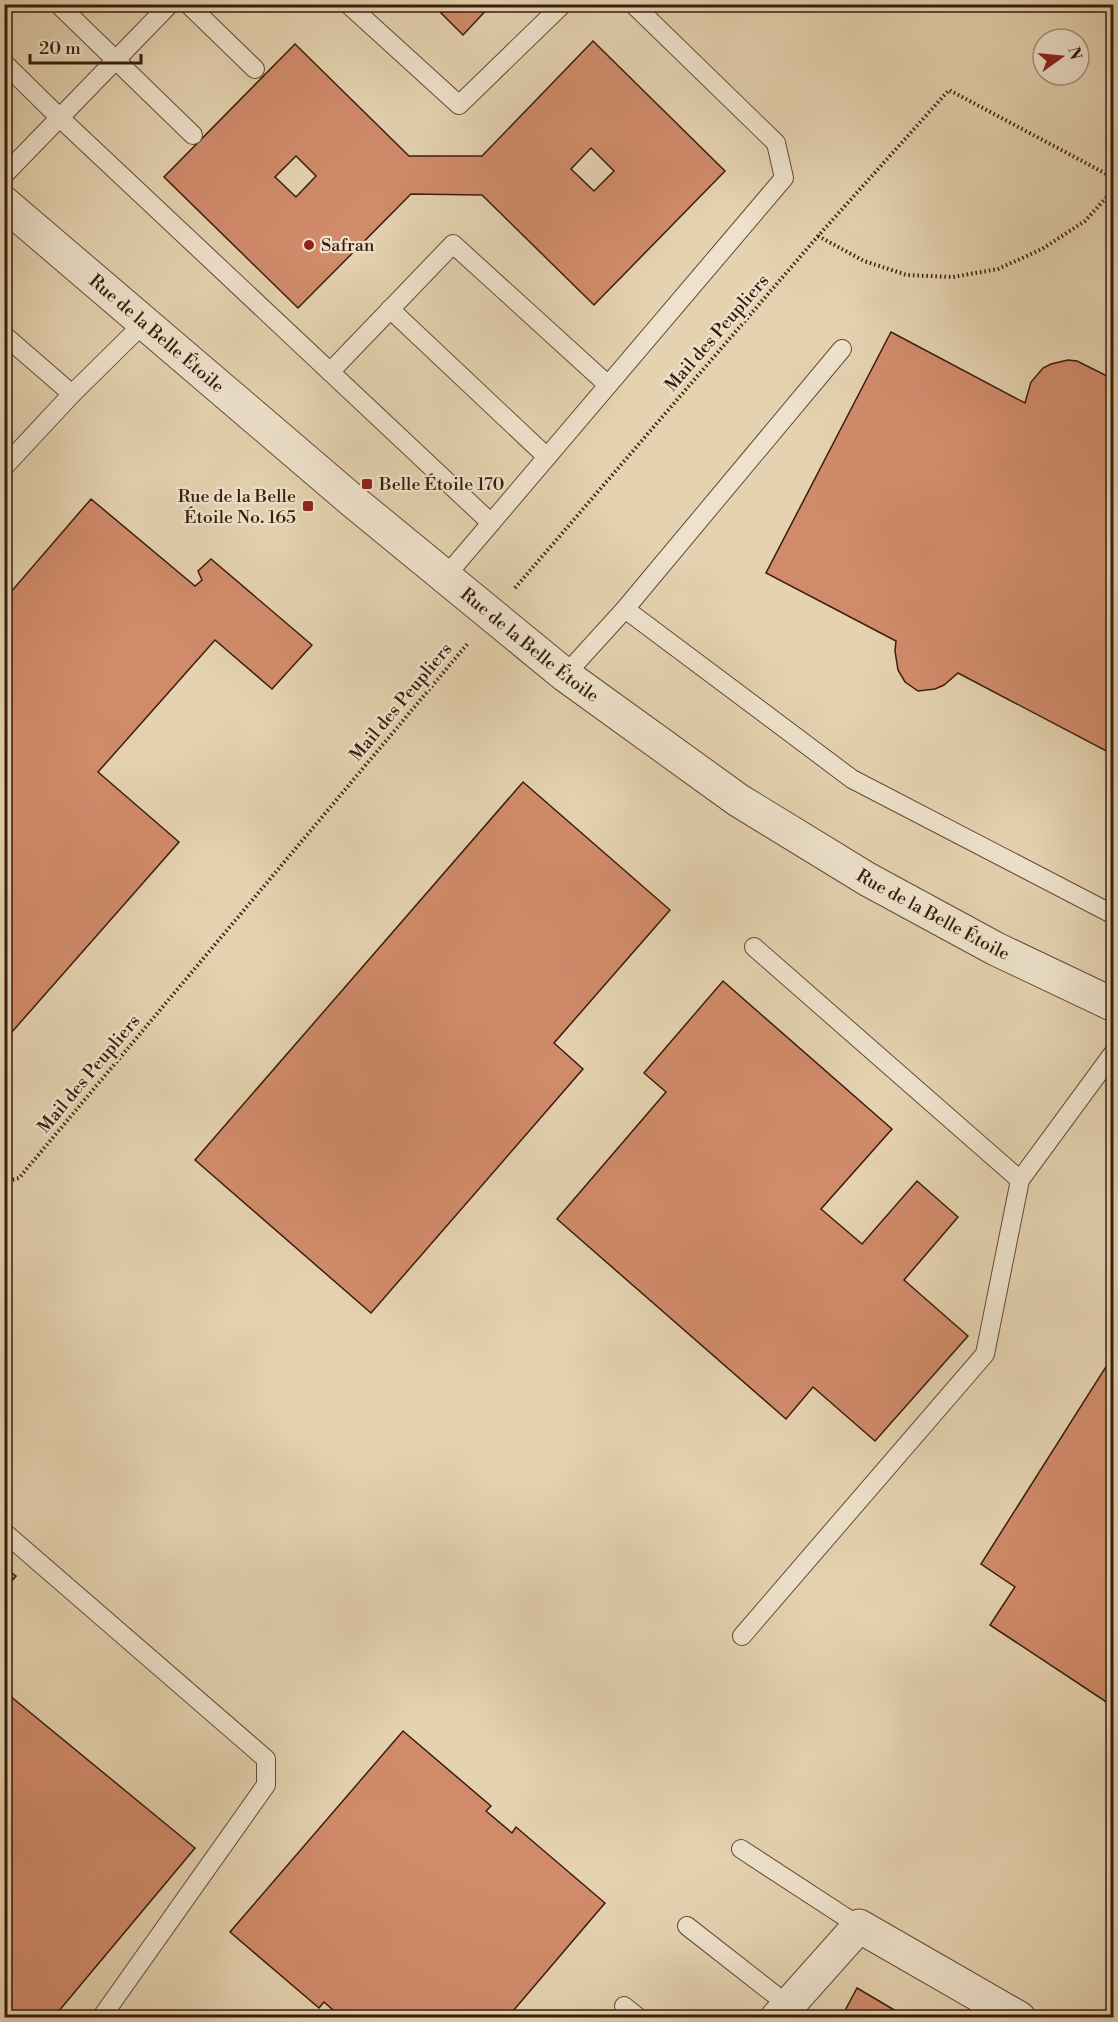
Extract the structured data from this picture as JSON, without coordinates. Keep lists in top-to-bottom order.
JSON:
{
  "streets": {
    "street": ["Rue de la Belle Étoile"],
    "path": ["Mail des Peupliers"]
  },
  "crossings": [
    ["Mail des Peupliers", "Rue de la Belle Étoile"]
  ],
  "places": {
    "other": ["Safran"],
    "transit": ["Belle Étoile 170", "Rue de la Belle Étoile No. 165"]
  },
  "scale_bar": "20 m",
  "north": "right"
}
